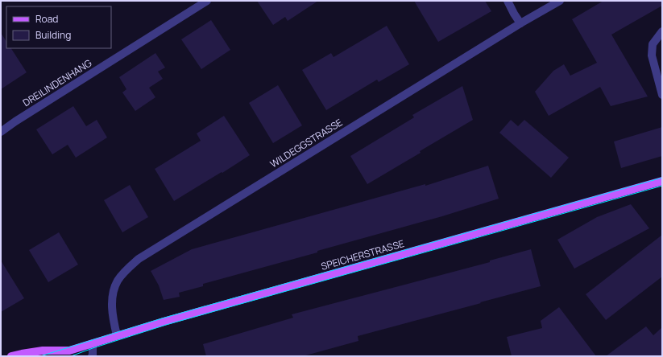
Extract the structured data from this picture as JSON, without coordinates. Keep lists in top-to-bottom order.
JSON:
{
  "streets": {
    "main road": ["SPEICHERSTRASSE"],
    "street": ["DREILINDENHANG", "WILDEGGSTRASSE"]
  },
  "crossings": [
    ["WILDEGGSTRASSE", "SPEICHERSTRASSE"]
  ],
  "legend": ["Road", "Building"]
}
